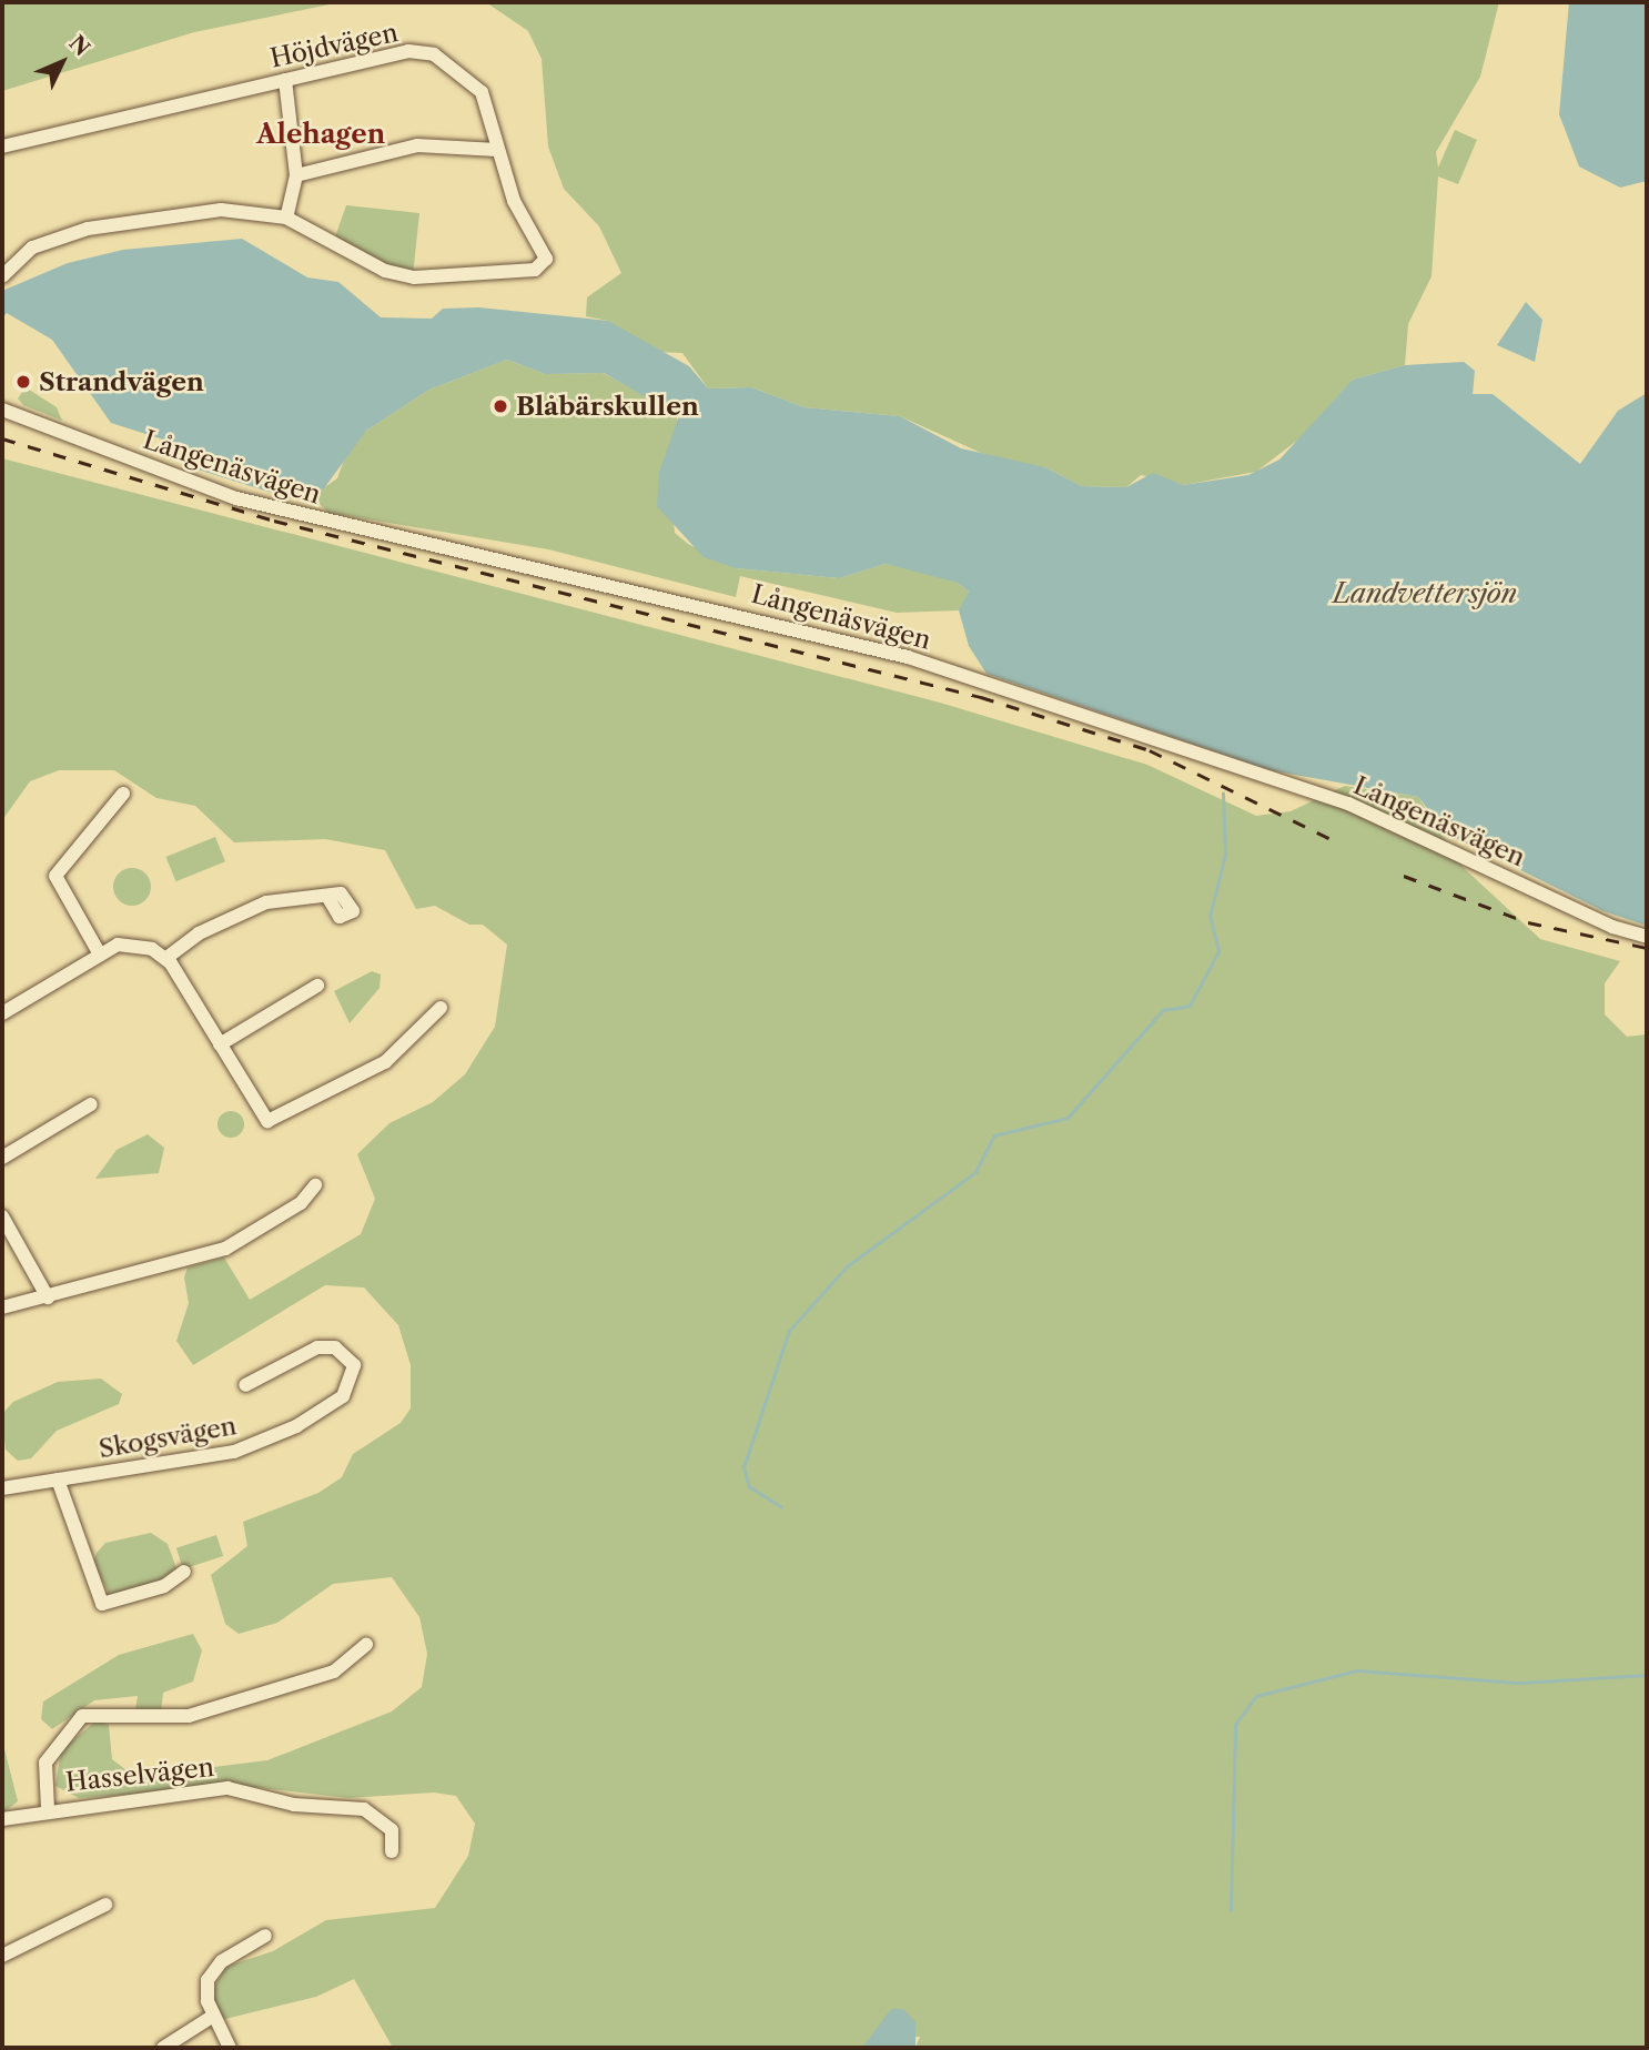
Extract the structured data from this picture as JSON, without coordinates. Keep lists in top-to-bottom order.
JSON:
{
  "streets": {
    "street": [
      "Höjdvägen",
      "Långenäsvägen",
      "Skogsvägen",
      "Hasselvägen"
    ]
  },
  "districts": ["Alehagen"],
  "water": ["Landvettersjön"],
  "places": ["Strandvägen", "Blåbärskullen"],
  "north": "top right"
}
